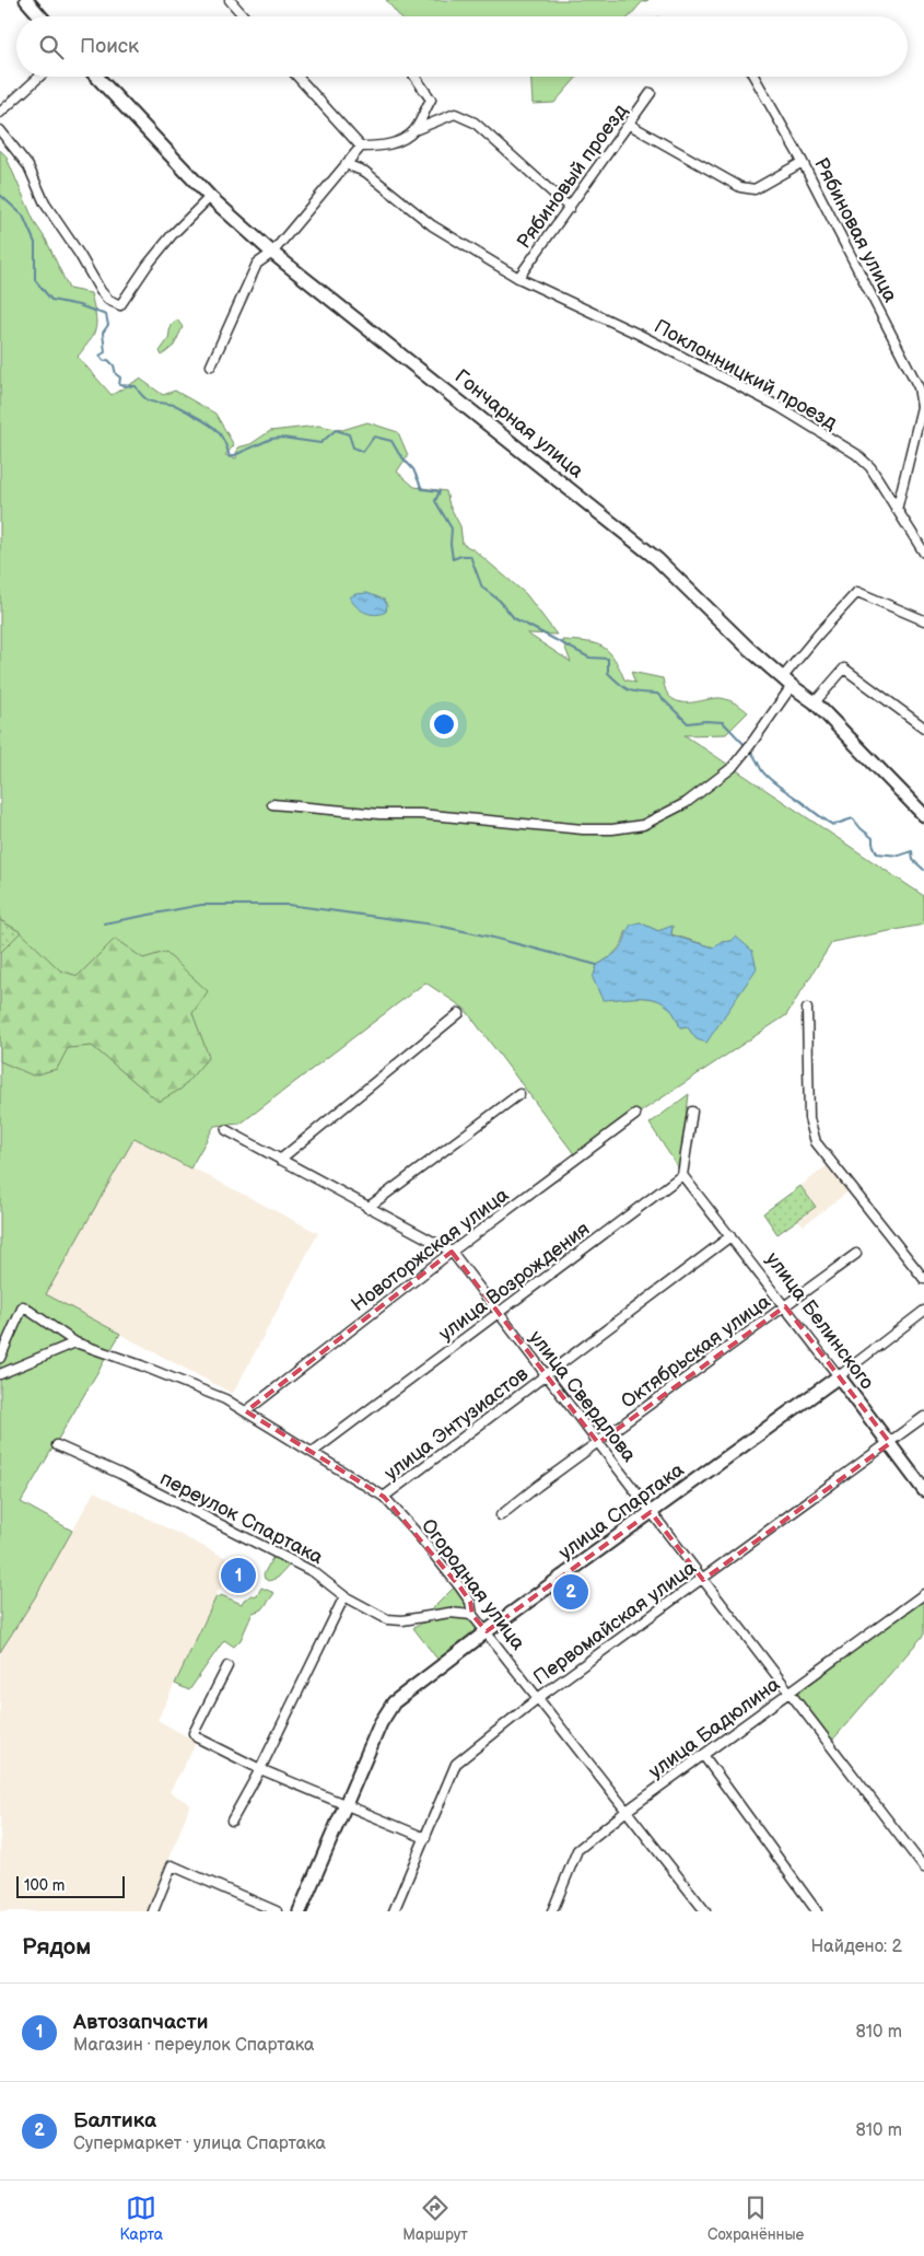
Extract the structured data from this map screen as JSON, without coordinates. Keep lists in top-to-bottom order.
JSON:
{
  "streets": {
    "street": [
      "Рябиновый проезд",
      "Рябиновая улица",
      "Поклонницкий проезд",
      "Гончарная улица",
      "Новоторжская улица",
      "улица Возрождения",
      "улица Белинского",
      "Октябрьская улица",
      "улица Свердлова",
      "улица Энтузиастов",
      "улица Спартака",
      "переулок Спартака",
      "Огородная улица",
      "Первомайская улица",
      "улица Бадюлина"
    ]
  },
  "crossings": [
    ["Рябиновый проезд", "Поклонницкий проезд"],
    ["Рябиновая улица", "Поклонницкий проезд"],
    ["Новоторжская улица", "улица Свердлова"],
    ["Новоторжская улица", "Огородная улица"],
    ["улица Возрождения", "улица Белинского"],
    ["улица Возрождения", "улица Свердлова"],
    ["улица Возрождения", "Огородная улица"],
    ["улица Белинского", "Октябрьская улица"],
    ["улица Белинского", "улица Энтузиастов"],
    ["улица Белинского", "улица Спартака"],
    ["улица Белинского", "Первомайская улица"],
    ["Октябрьская улица", "улица Свердлова"],
    ["улица Свердлова", "улица Энтузиастов"],
    ["улица Свердлова", "улица Спартака"],
    ["улица Свердлова", "Первомайская улица"],
    ["улица Свердлова", "улица Бадюлина"],
    ["улица Энтузиастов", "Огородная улица"],
    ["улица Спартака", "Огородная улица"],
    ["переулок Спартака", "Огородная улица"],
    ["Огородная улица", "Первомайская улица"],
    ["Огородная улица", "улица Бадюлина"]
  ],
  "scale_bar": "100 m",
  "page": {
    "search": "Поиск",
    "pins": ["1", "2"],
    "scale": "100 m",
    "heading": ["Рядом", "Найдено: 2"],
    "list": [
      {
        "mark": "1",
        "name": "Автозапчасти",
        "note": "Магазин · переулок Спартака",
        "value": "810 m"
      },
      {
        "mark": "2",
        "name": "Балтика",
        "note": "Супермаркет · улица Спартака",
        "value": "810 m"
      }
    ],
    "nav": ["Карта", "Маршрут", "Сохранённые"]
  }
}
